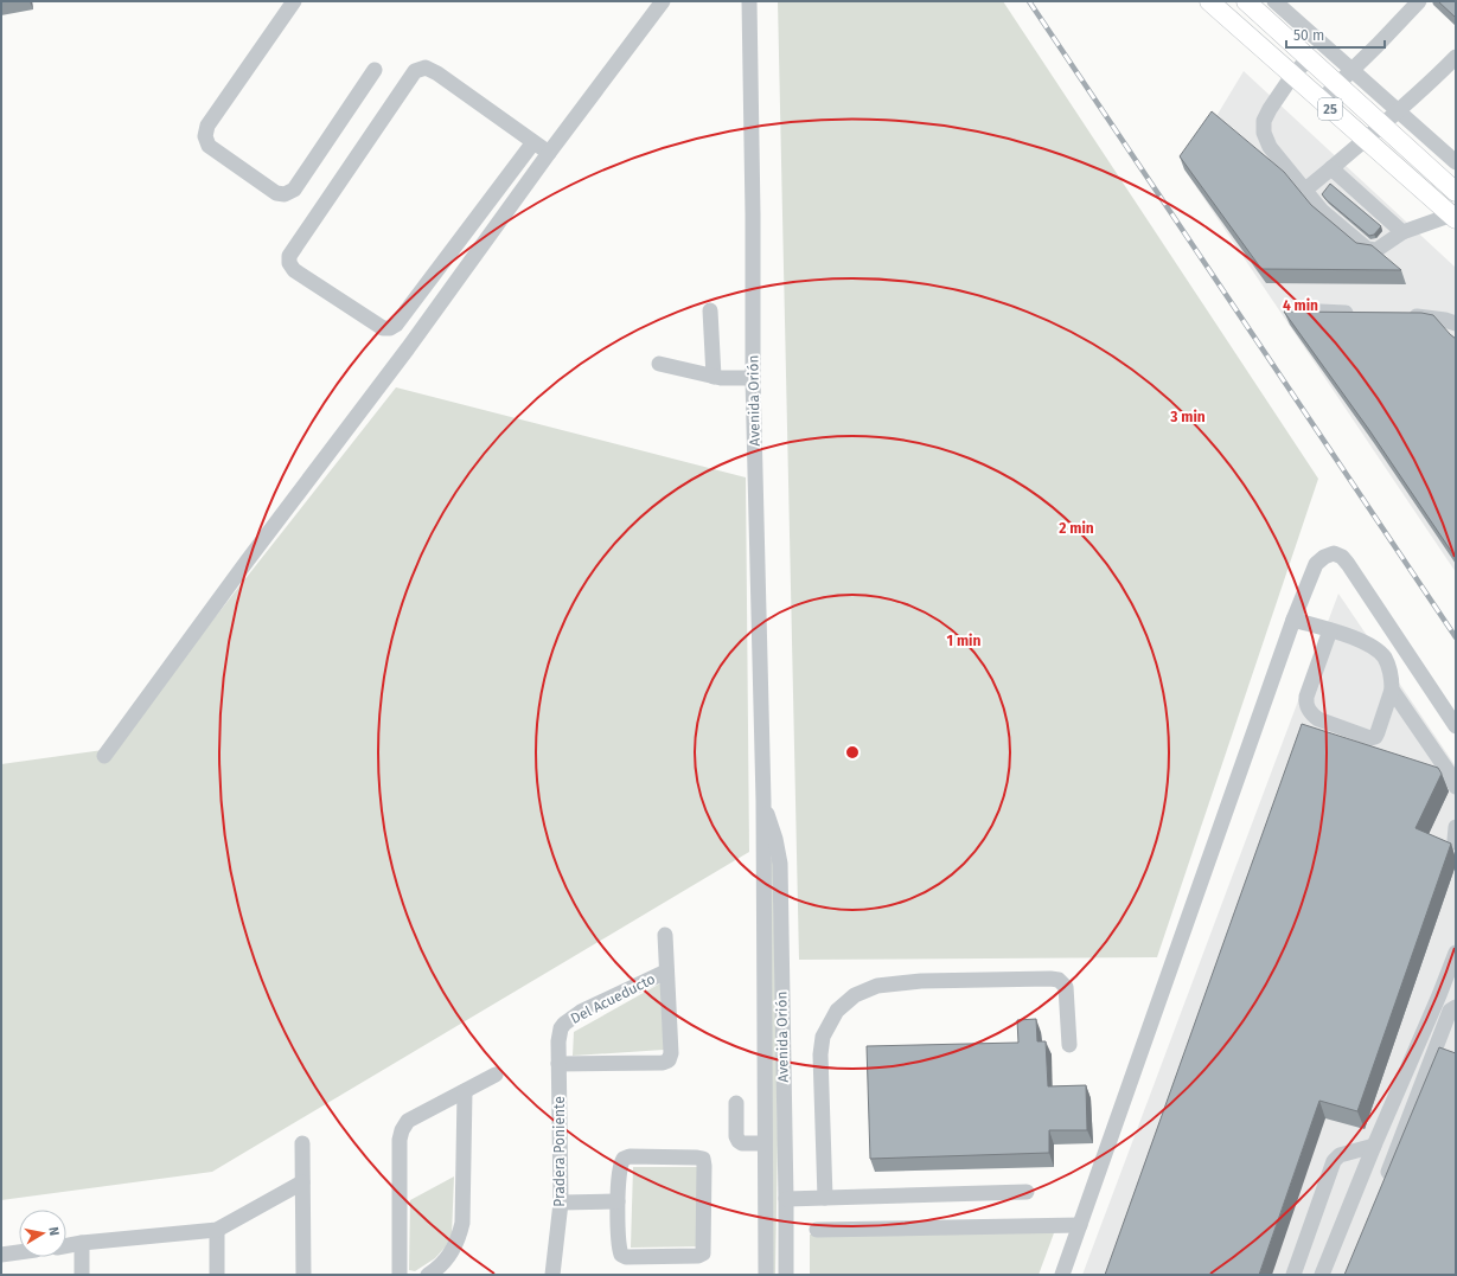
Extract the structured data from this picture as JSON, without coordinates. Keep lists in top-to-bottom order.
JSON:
{
  "streets": {
    "main road": ["25"],
    "street": ["Avenida Orión", "Del Acueducto", "Pradera Poniente"]
  },
  "crossings": [
    ["Del Acueducto", "Pradera Poniente"]
  ],
  "scale_bar": "50 m",
  "north": "right",
  "rings": [
    "4 min",
    "3 min",
    "2 min",
    "1 min"
  ]
}
